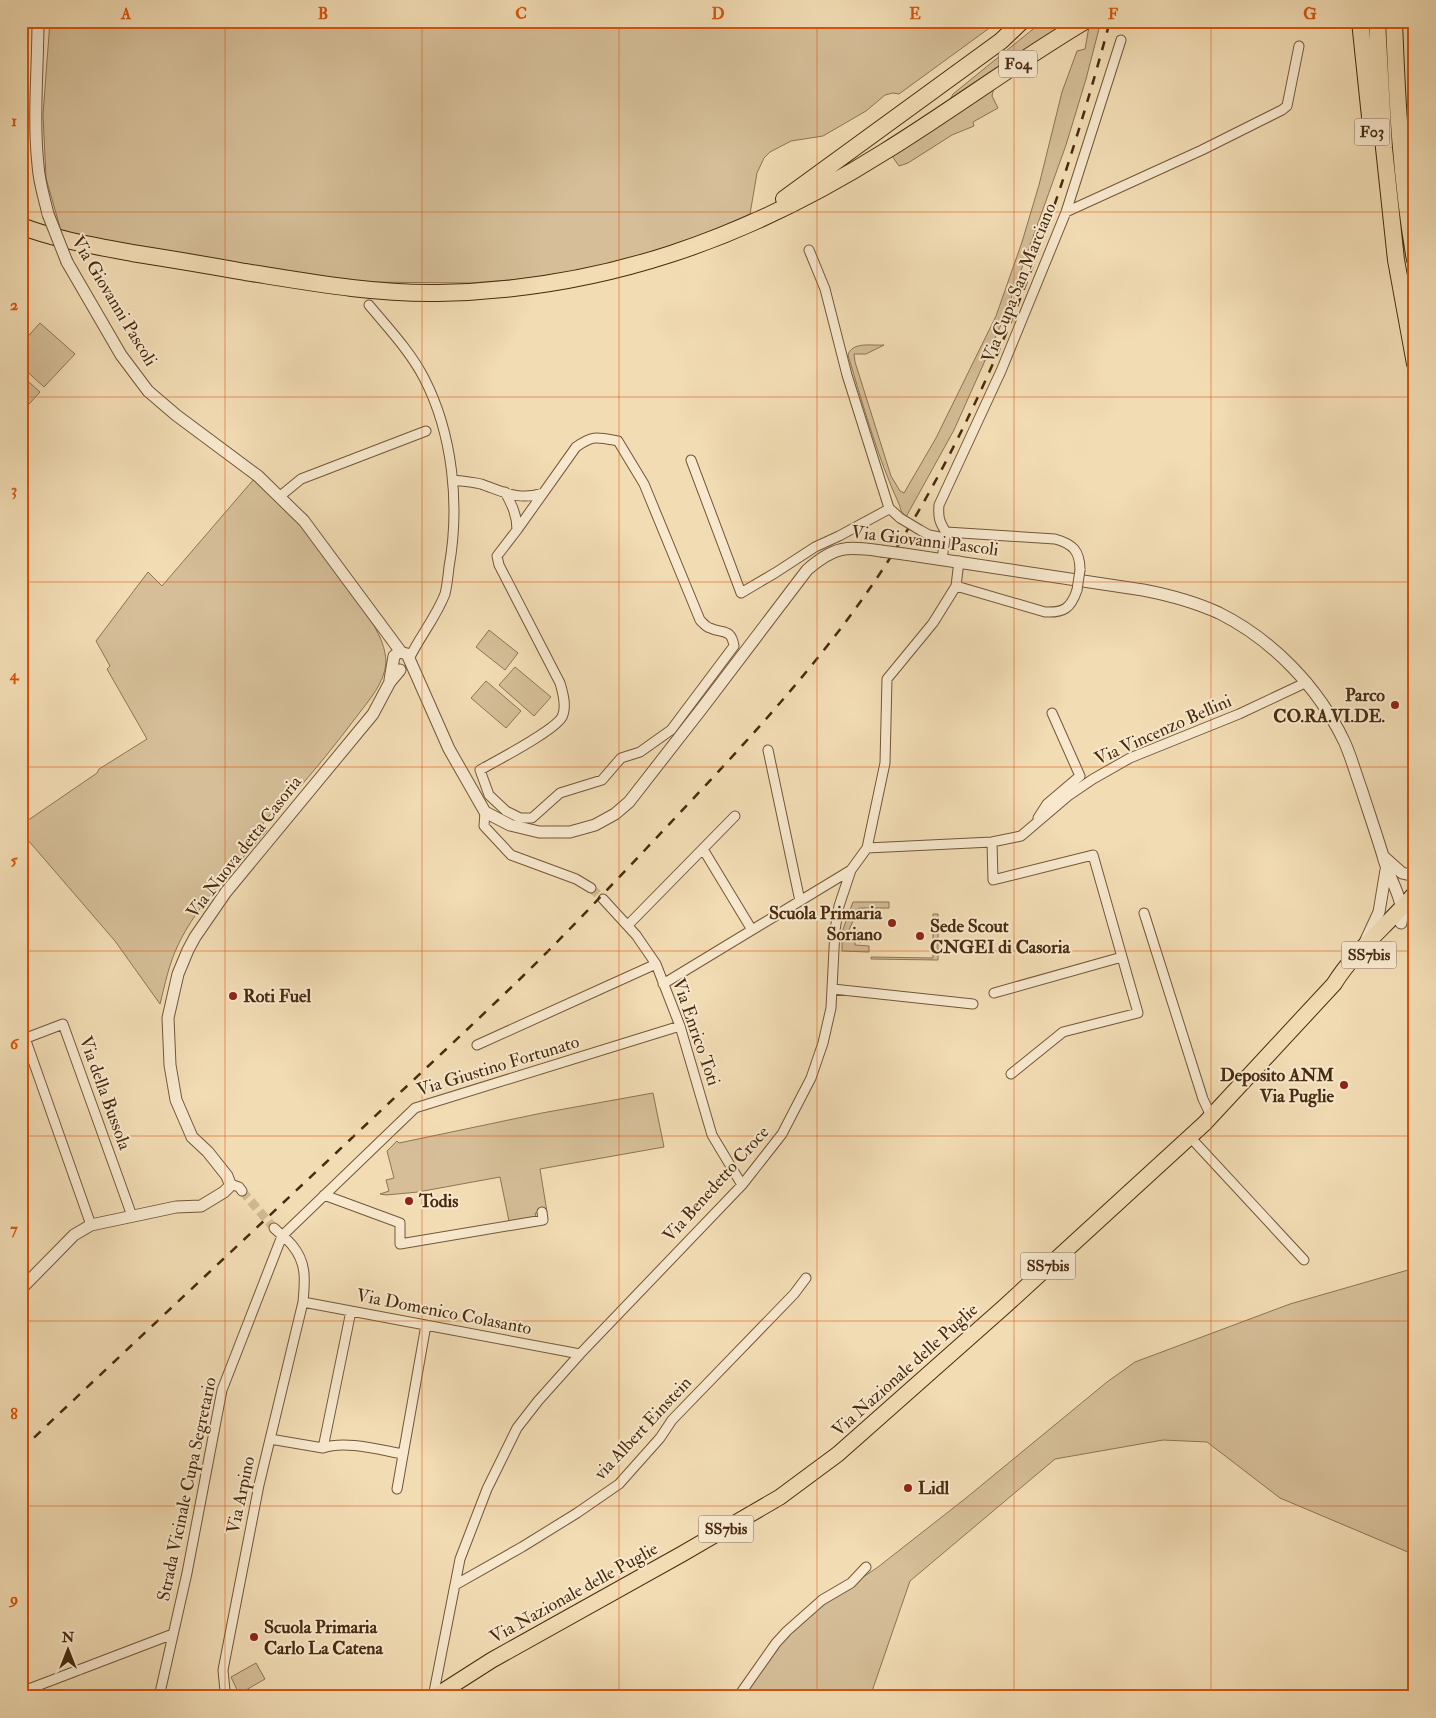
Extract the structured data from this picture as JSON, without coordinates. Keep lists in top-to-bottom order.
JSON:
{
  "streets": {
    "highway": ["F04", "F03"],
    "main road": ["SS7bis", "Via Nazionale delle Puglie"],
    "street": [
      "Via Cupa San Marciano",
      "Via Giovanni Pascoli",
      "Via Vincenzo Bellini",
      "Via Nuova detta Casoria",
      "Via Enrico Toti",
      "Via Giustino Fortunato",
      "Via della Bussola",
      "Via Benedetto Croce",
      "Via Domenico Colasanto",
      "via Albert Einstein",
      "Strada Vicinale Cupa Segretario",
      "Via Arpino"
    ]
  },
  "crossings": [
    ["Via Giovanni Pascoli", "Via Vincenzo Bellini"],
    ["Via Giovanni Pascoli", "Via Nuova detta Casoria"],
    ["Via Giovanni Pascoli", "Via Benedetto Croce"],
    ["Via Vincenzo Bellini", "Via Benedetto Croce"],
    ["Via Enrico Toti", "Via Giustino Fortunato"],
    ["Via Enrico Toti", "Via Benedetto Croce"],
    ["Via Giustino Fortunato", "Strada Vicinale Cupa Segretario"],
    ["Via Giustino Fortunato", "Via Arpino"],
    ["Via Benedetto Croce", "Via Domenico Colasanto"],
    ["Via Benedetto Croce", "Via Nazionale delle Puglie"],
    ["Via Benedetto Croce", "via Albert Einstein"],
    ["Via Domenico Colasanto", "Via Arpino"],
    ["Strada Vicinale Cupa Segretario", "Via Arpino"]
  ],
  "places": [
    "Parco CO.RA.VI.DE.",
    "Scuola Primaria Soriano",
    "Sede Scout CNGEI di Casoria",
    "Roti Fuel",
    "Deposito ANM Via Puglie",
    "Todis",
    "Lidl",
    "Scuola Primaria Carlo La Catena"
  ],
  "north": "top",
  "grid": {
    "columns": [
      "A",
      "B",
      "C",
      "D",
      "E",
      "F",
      "G"
    ],
    "rows": [
      "1",
      "2",
      "3",
      "4",
      "5",
      "6",
      "7",
      "8",
      "9"
    ]
  }
}
